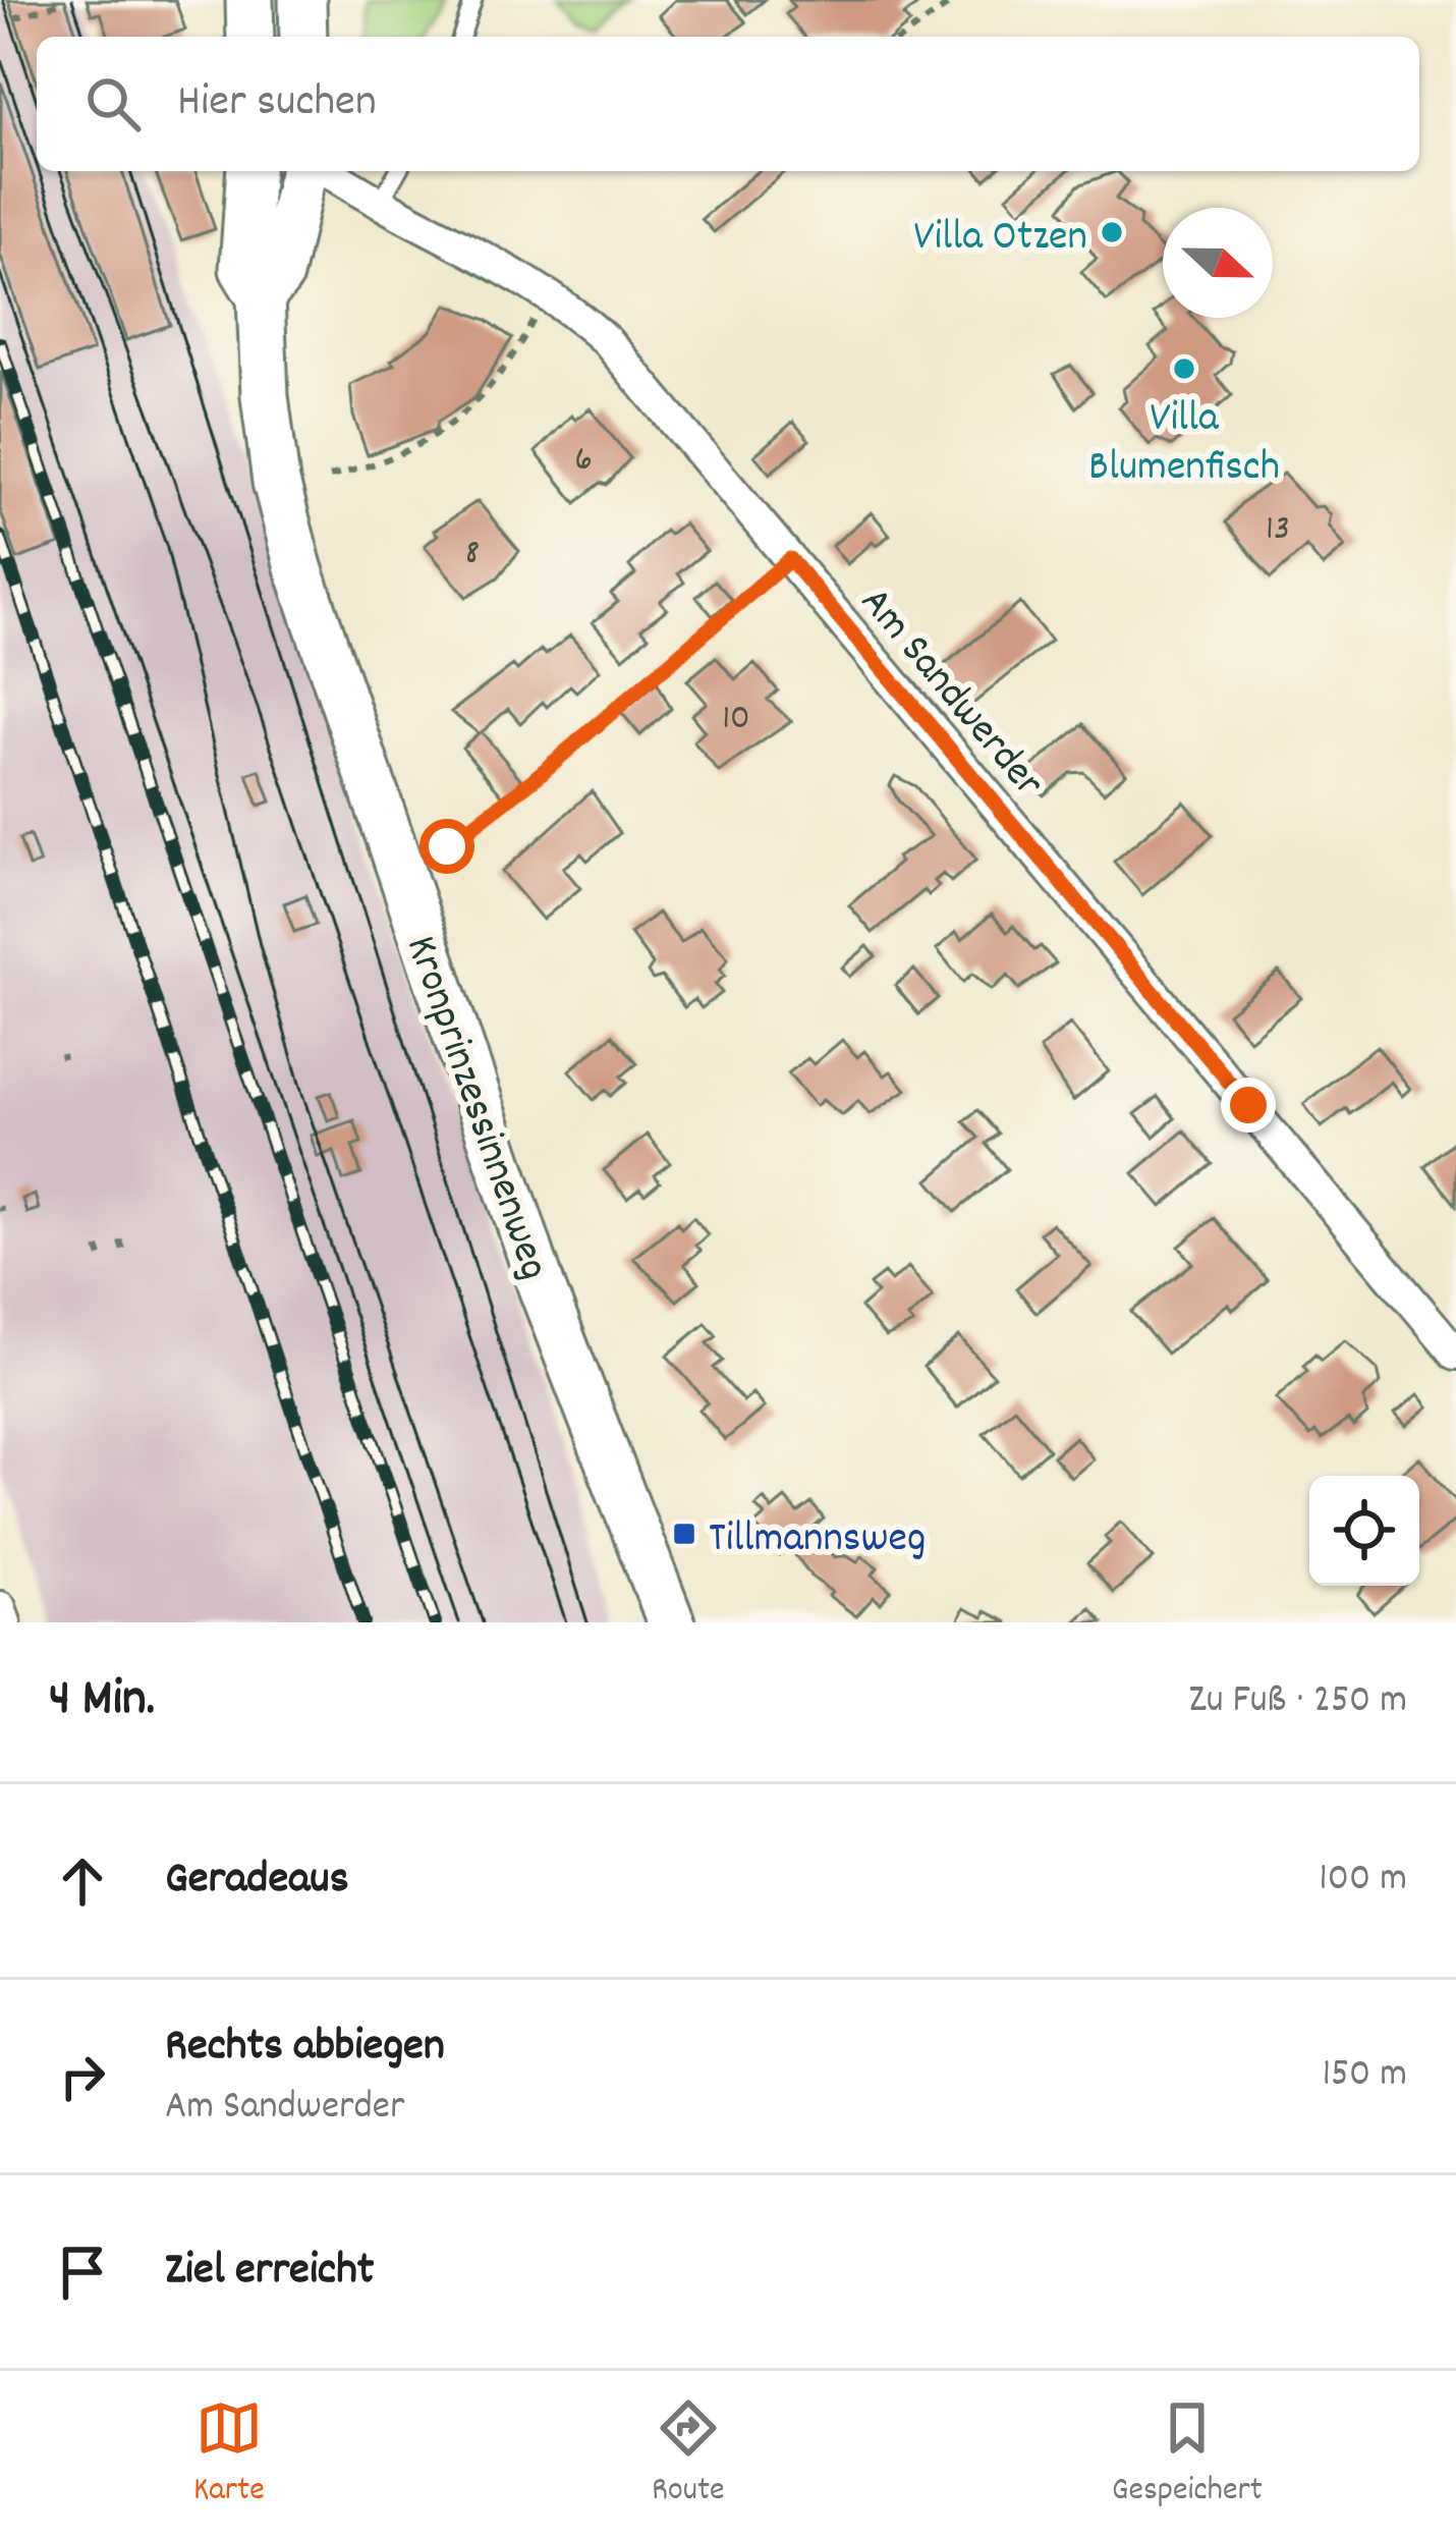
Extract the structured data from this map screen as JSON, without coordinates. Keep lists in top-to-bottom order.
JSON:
{
  "streets": {
    "main road": ["Kronprinzessinnenweg"],
    "street": ["Am Sandwerder"]
  },
  "places": {
    "other": ["Villa Otzen", "Villa Blumenfisch"],
    "transit": ["Tillmannsweg"]
  },
  "house_numbers": [
    "6",
    "13",
    "8",
    "10"
  ],
  "north": "right",
  "page": {
    "search": "Hier suchen",
    "heading": ["4 Min.", "Zu Fuß · 250 m"],
    "list": [
      ["Geradeaus", "100 m"],
      ["Rechts abbiegen", "Am Sandwerder", "150 m"],
      "Ziel erreicht"
    ],
    "nav": ["Karte", "Route", "Gespeichert"]
  }
}
